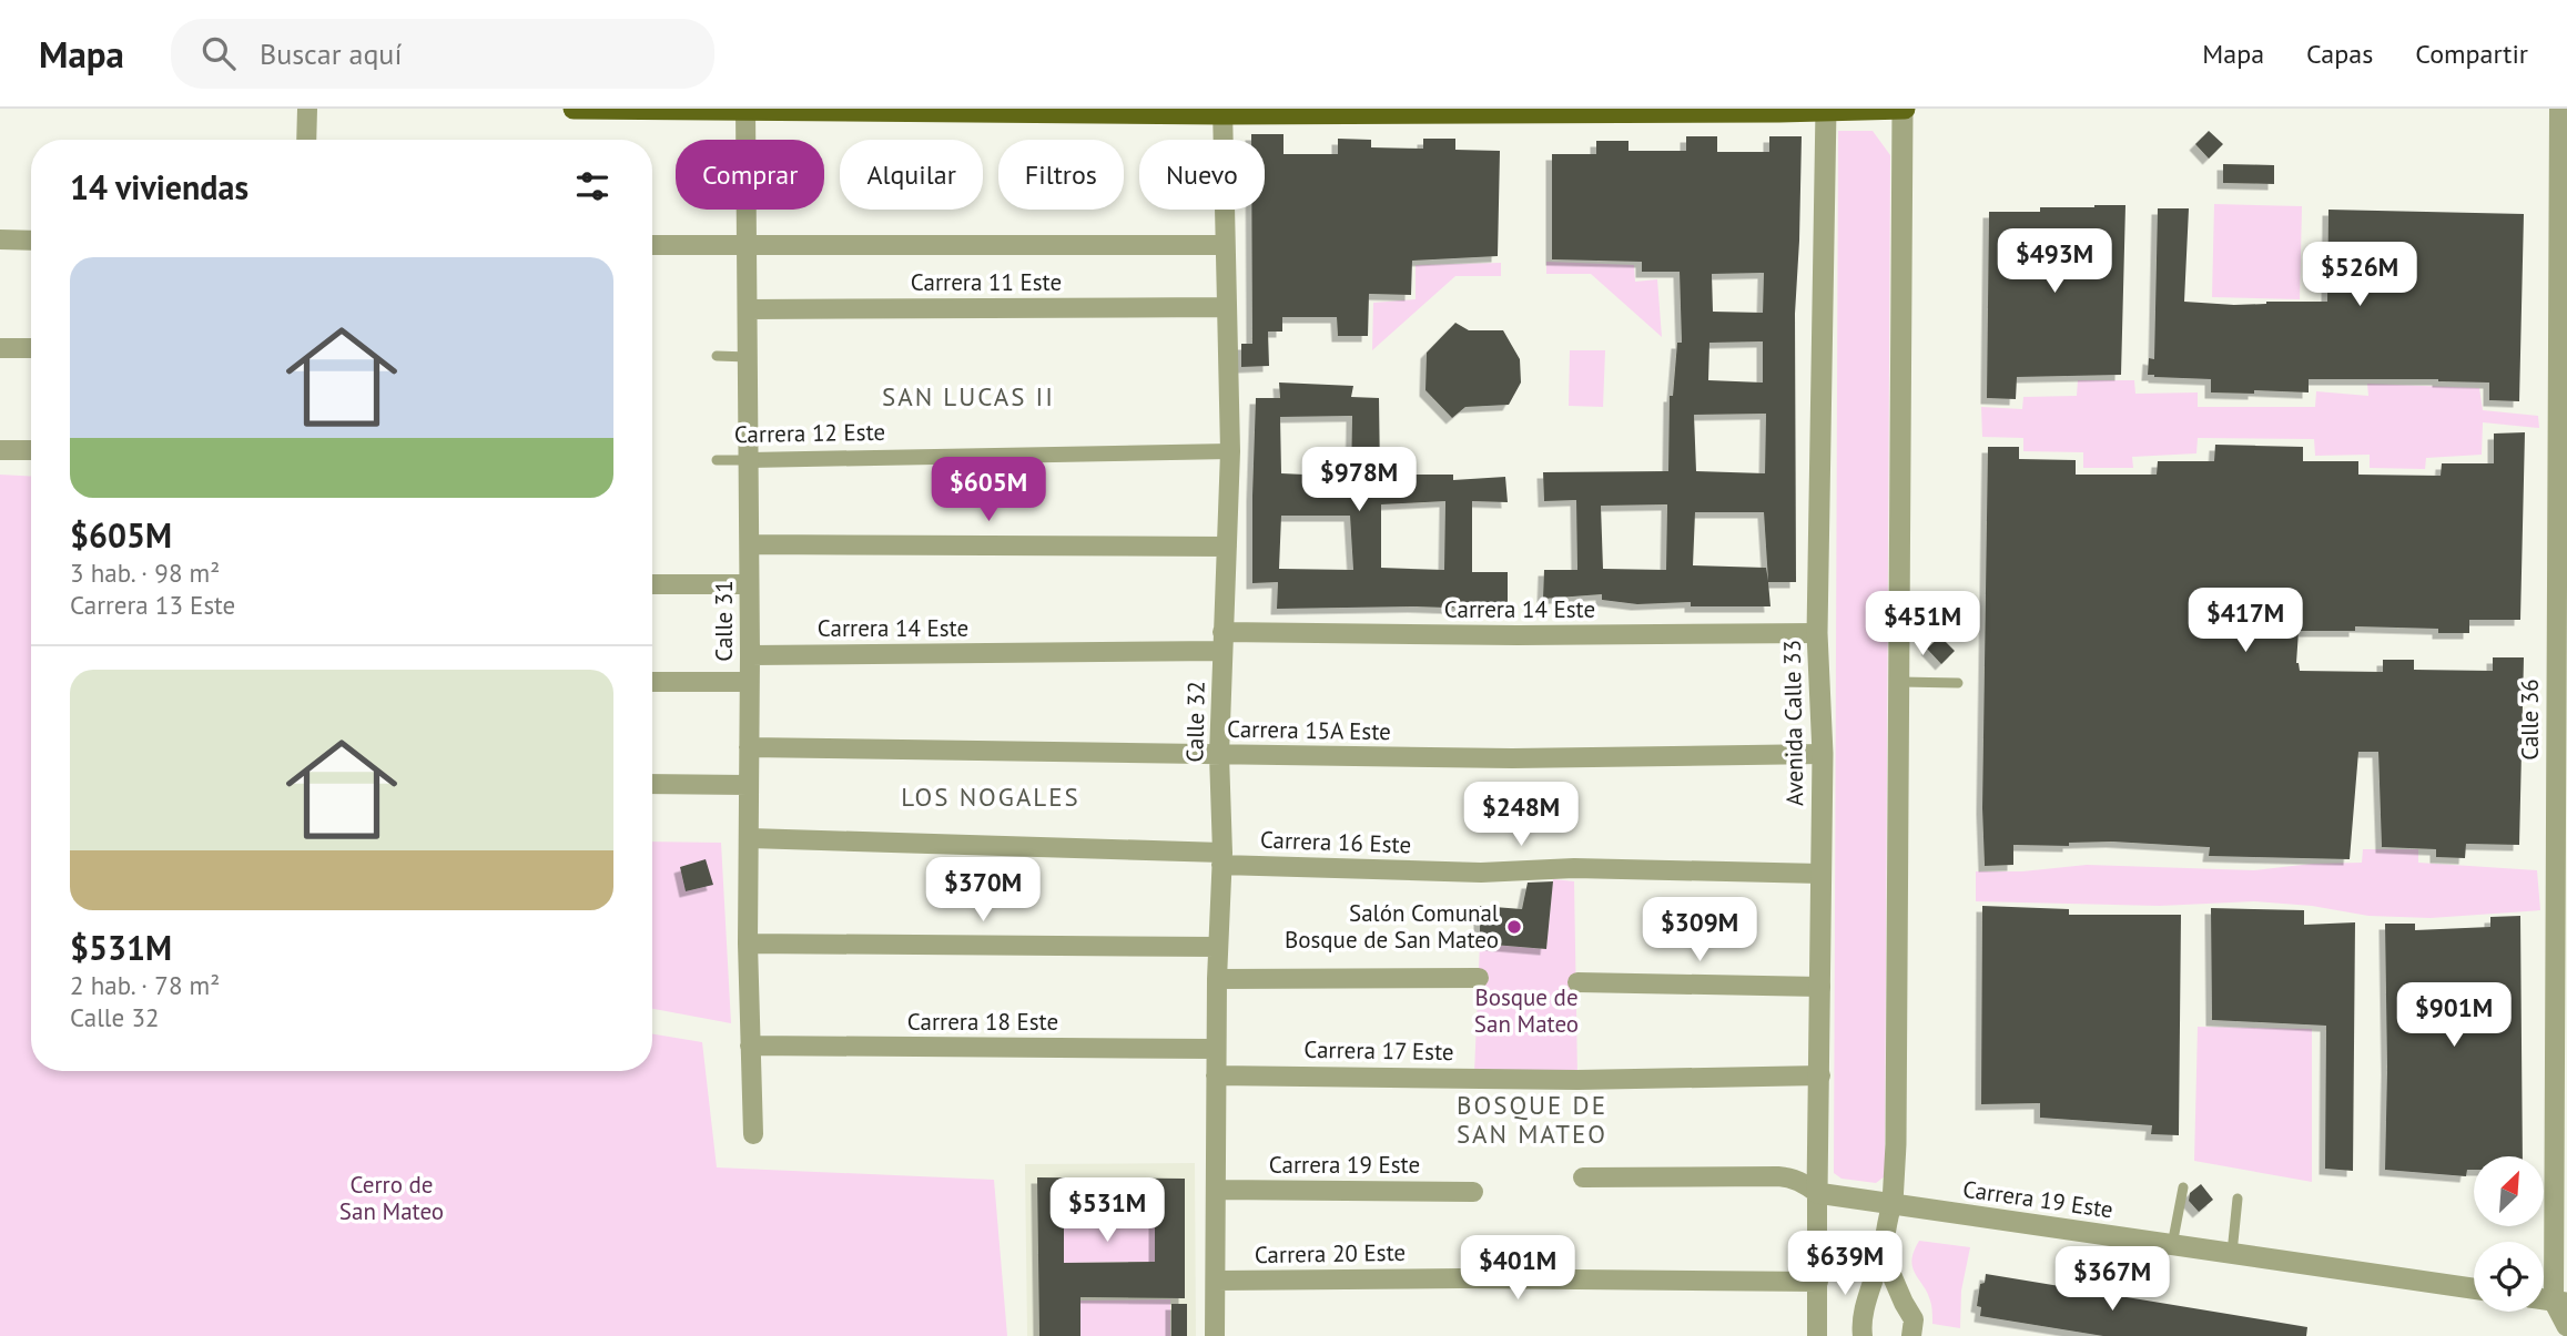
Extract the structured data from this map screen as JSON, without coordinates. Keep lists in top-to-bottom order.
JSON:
{
  "streets": {
    "street": [
      "Carrera 11 Este",
      "Carrera 12 Este",
      "Carrera 14 Este",
      "Calle 31",
      "Calle 36",
      "Calle 32",
      "Avenida Calle 33",
      "Carrera 15A Este",
      "Carrera 16 Este",
      "Carrera 18 Este",
      "Carrera 17 Este",
      "Carrera 19 Este",
      "Carrera 20 Este"
    ]
  },
  "crossings": [
    ["Carrera 11 Este", "Calle 31"],
    ["Carrera 11 Este", "Calle 32"],
    ["Carrera 12 Este", "Calle 31"],
    ["Carrera 12 Este", "Calle 32"],
    ["Carrera 14 Este", "Calle 31"],
    ["Carrera 14 Este", "Calle 32"],
    ["Carrera 14 Este", "Avenida Calle 33"],
    ["Calle 31", "Carrera 15A Este"],
    ["Calle 31", "Carrera 16 Este"],
    ["Calle 31", "Carrera 18 Este"],
    ["Calle 32", "Carrera 15A Este"],
    ["Calle 32", "Carrera 16 Este"],
    ["Calle 32", "Carrera 18 Este"],
    ["Calle 32", "Carrera 17 Este"],
    ["Calle 32", "Carrera 19 Este"],
    ["Calle 32", "Carrera 20 Este"],
    ["Avenida Calle 33", "Carrera 15A Este"],
    ["Avenida Calle 33", "Carrera 16 Este"],
    ["Avenida Calle 33", "Carrera 17 Este"],
    ["Avenida Calle 33", "Carrera 19 Este"],
    ["Avenida Calle 33", "Carrera 20 Este"]
  ],
  "districts": ["SAN LUCAS II", "LOS NOGALES", "BOSQUE DE SAN MATEO"],
  "parks": ["Bosque de San Mateo", "Cerro de San Mateo"],
  "places": ["Salón Comunal Bosque de San Mateo"],
  "north": "top right",
  "page": {
    "header": "Mapa",
    "search": "Buscar aquí",
    "nav": ["Mapa", "Capas", "Compartir"],
    "chip": [
      "Comprar",
      "Alquilar",
      "Filtros",
      "Nuevo"
    ],
    "heading": "14 viviendas",
    "price": [
      "$493M",
      "$526M",
      "$978M",
      "$605M",
      "$417M",
      "$451M",
      "$248M",
      "$370M",
      "$309M",
      "$901M",
      "$531M",
      "$639M",
      "$401M",
      "$367M"
    ],
    "list": [
      {
        "name": "$605M",
        "note": "3 hab. · 98 m² · Carrera 13 Este"
      },
      {
        "name": "$531M",
        "note": "2 hab. · 78 m² · Calle 32"
      }
    ]
  }
}
